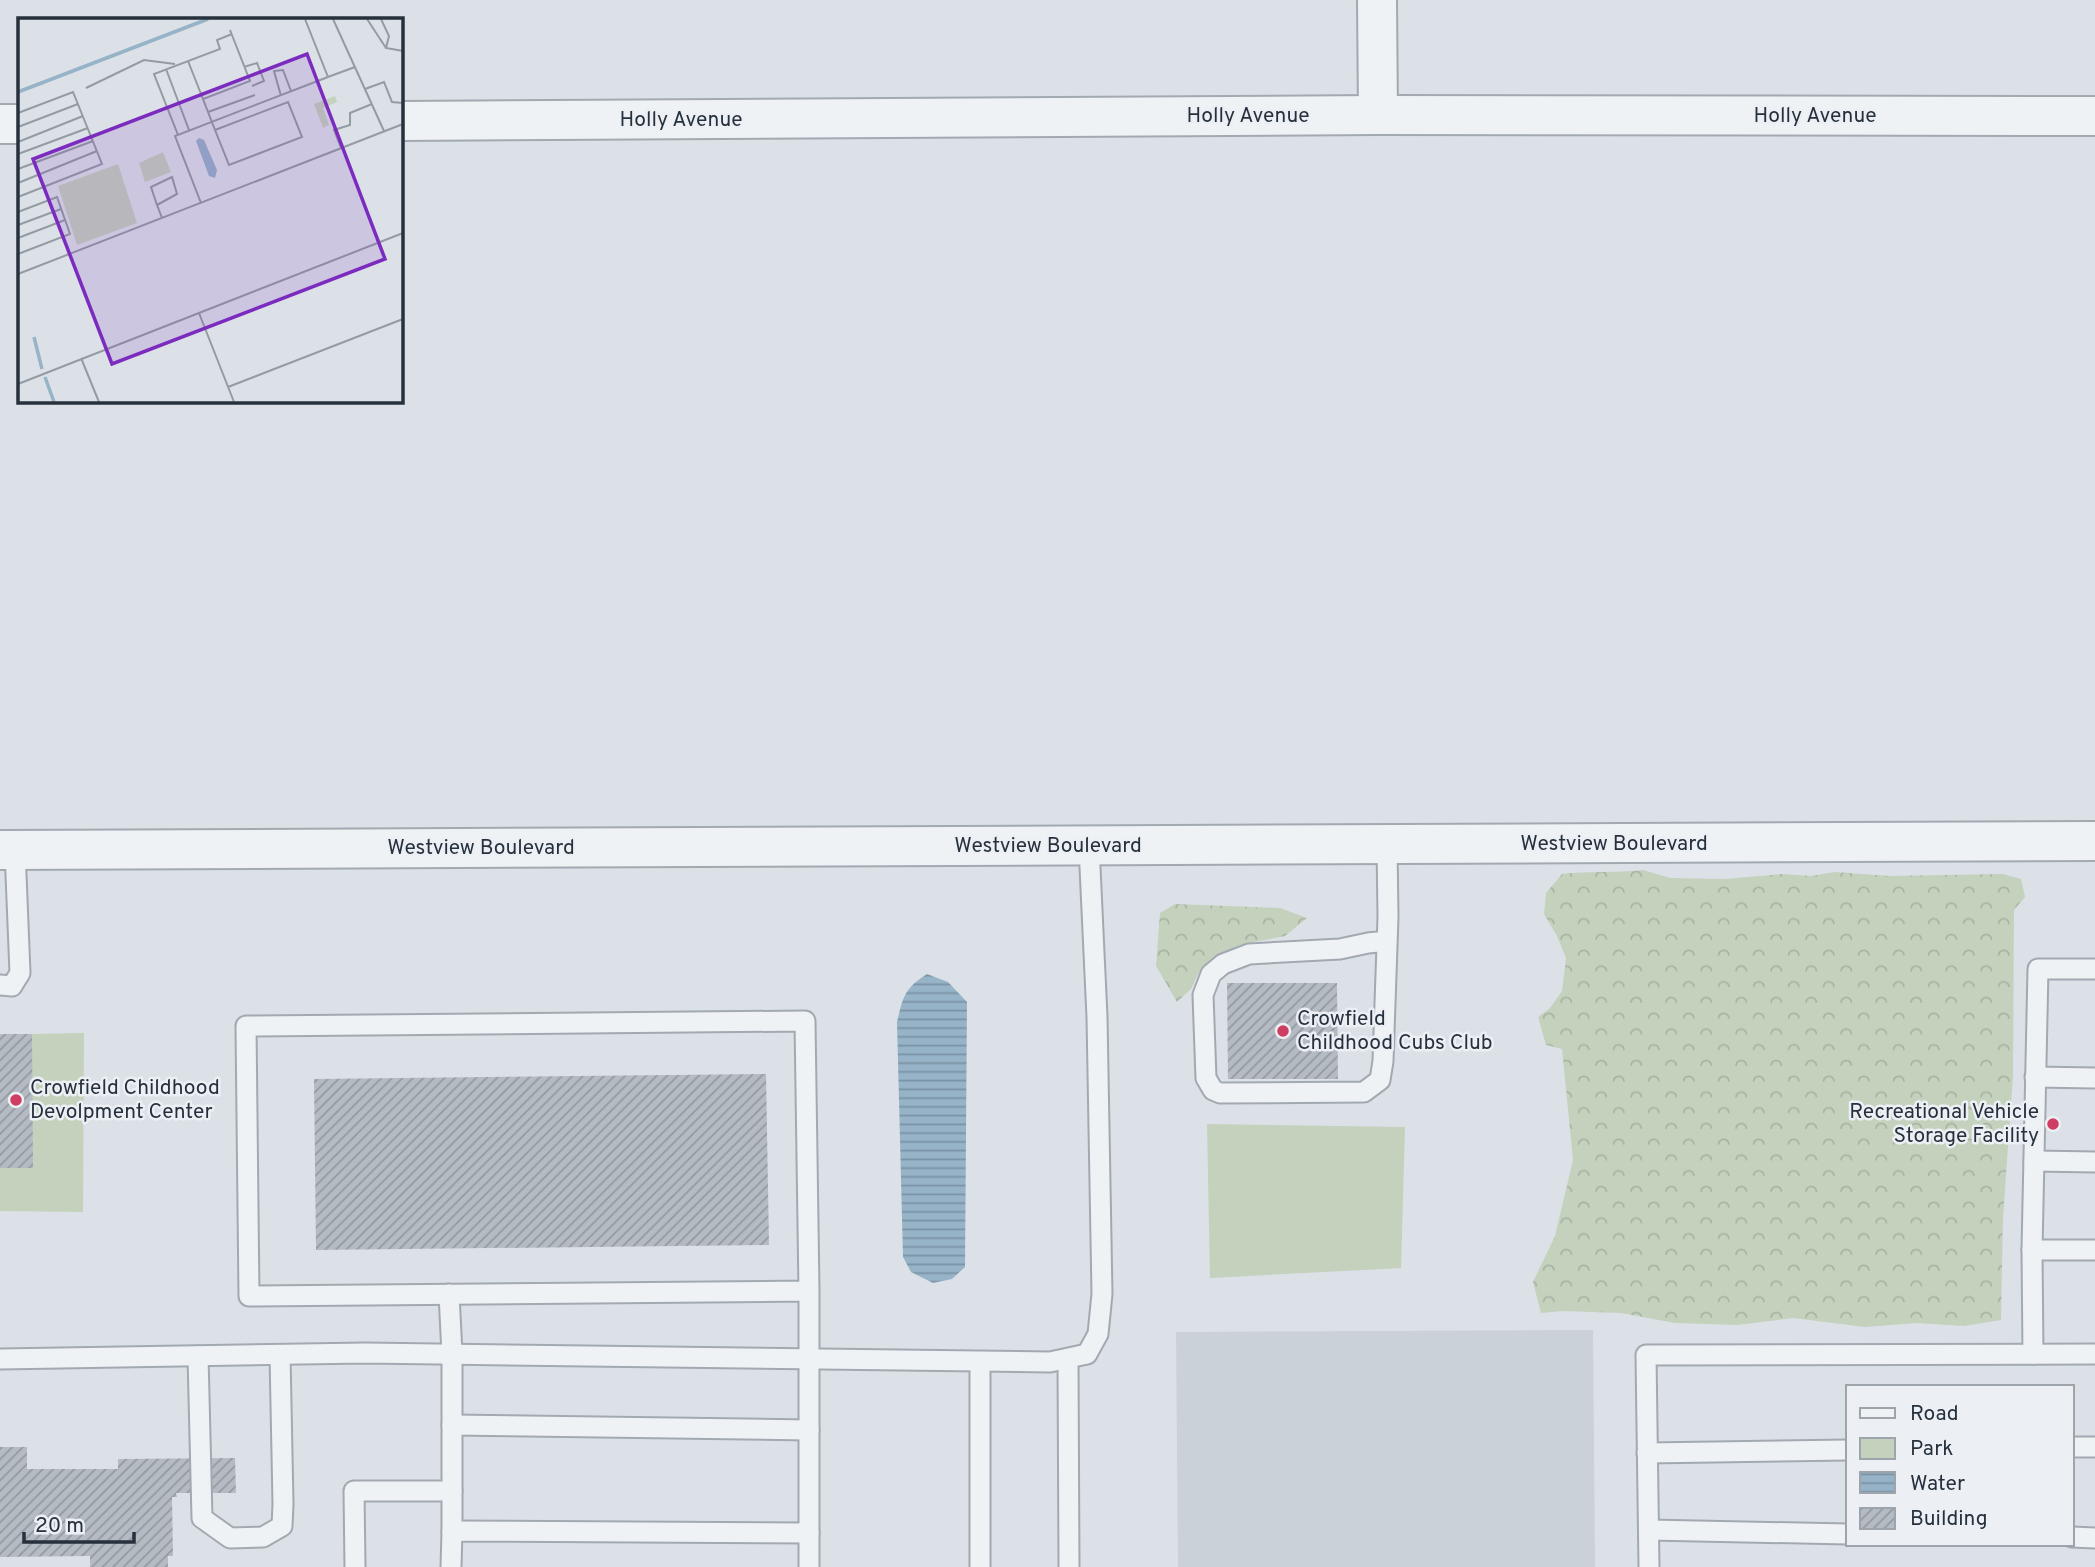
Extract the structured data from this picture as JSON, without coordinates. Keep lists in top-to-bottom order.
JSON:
{
  "streets": {
    "street": ["Holly Avenue", "Westview Boulevard"]
  },
  "places": ["Crowfield Childhood Cubs Club", "Crowfield Childhood Devolpment Center", "Recreational Vehicle Storage Facility"],
  "legend": [
    "Road",
    "Park",
    "Water",
    "Building"
  ],
  "scale_bar": "20 m"
}
